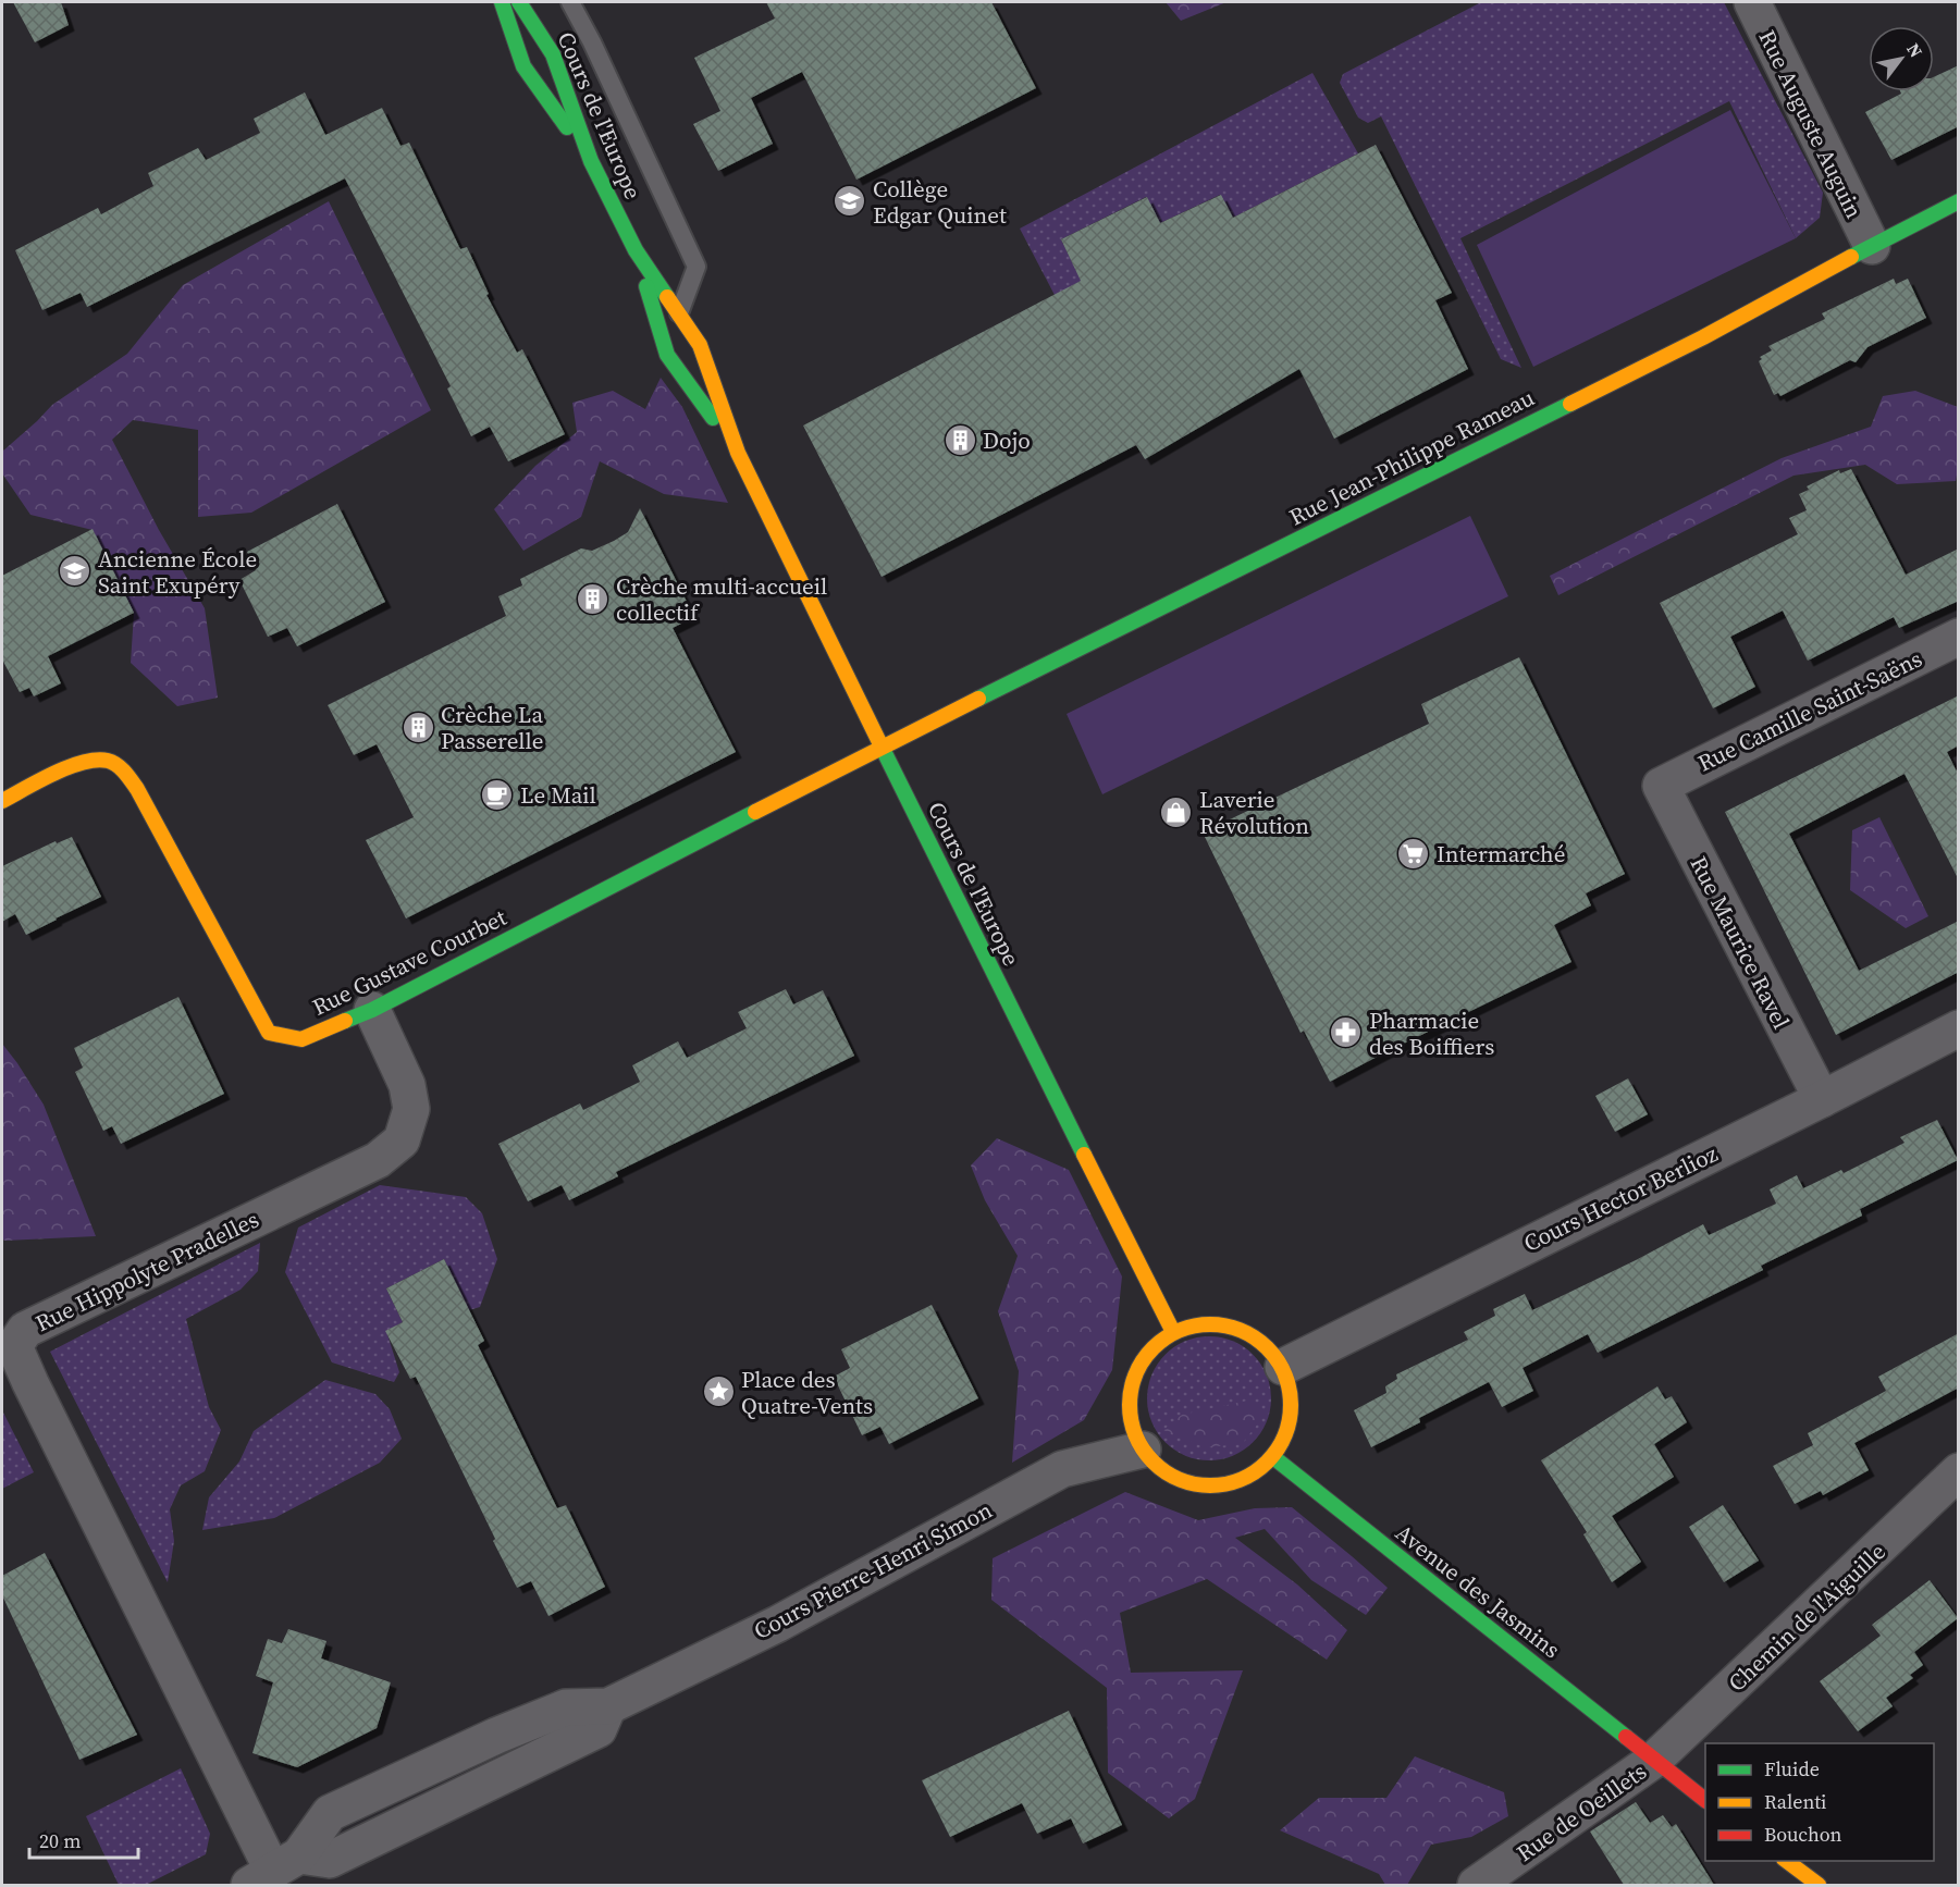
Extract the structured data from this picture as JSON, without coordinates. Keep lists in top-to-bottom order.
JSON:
{
  "streets": {
    "street": [
      "Cours de l'Europe",
      "Rue Auguste Auguin",
      "Rue Jean-Philippe Rameau",
      "Rue Camille Saint-Saëns",
      "Rue Maurice Ravel",
      "Rue Gustave Courbet",
      "Cours Hector Berlioz",
      "Rue Hippolyte Pradelles",
      "Cours Pierre-Henri Simon",
      "Avenue des Jasmins",
      "Chemin de l'Aiguille",
      "Rue de Oeillets"
    ]
  },
  "crossings": [
    ["Cours de l'Europe", "Rue Jean-Philippe Rameau"],
    ["Cours de l'Europe", "Rue Gustave Courbet"],
    ["Cours de l'Europe", "Cours Hector Berlioz"],
    ["Cours de l'Europe", "Cours Pierre-Henri Simon"],
    ["Cours de l'Europe", "Avenue des Jasmins"],
    ["Rue Auguste Auguin", "Rue Jean-Philippe Rameau"],
    ["Rue Jean-Philippe Rameau", "Rue Gustave Courbet"],
    ["Rue Camille Saint-Saëns", "Rue Maurice Ravel"],
    ["Rue Maurice Ravel", "Cours Hector Berlioz"],
    ["Rue Gustave Courbet", "Rue Hippolyte Pradelles"],
    ["Cours Hector Berlioz", "Cours Pierre-Henri Simon"],
    ["Cours Hector Berlioz", "Avenue des Jasmins"],
    ["Rue Hippolyte Pradelles", "Cours Pierre-Henri Simon"],
    ["Cours Pierre-Henri Simon", "Avenue des Jasmins"],
    ["Avenue des Jasmins", "Chemin de l'Aiguille"],
    ["Avenue des Jasmins", "Rue de Oeillets"],
    ["Chemin de l'Aiguille", "Rue de Oeillets"]
  ],
  "places": {
    "school or university": ["Collège Edgar Quinet", "Ancienne École Saint Exupéry"],
    "building": ["Dojo", "Crèche multi-accueil collectif", "Crèche La Passerelle"],
    "cafe": ["Le Mail"],
    "shop": ["Laverie Révolution"],
    "supermarket": ["Intermarché"],
    "pharmacy": ["Pharmacie des Boiffiers"],
    "place": ["Place des Quatre-Vents"]
  },
  "legend": ["Fluide", "Ralenti", "Bouchon"],
  "scale_bar": "20 m",
  "north": "top right"
}
